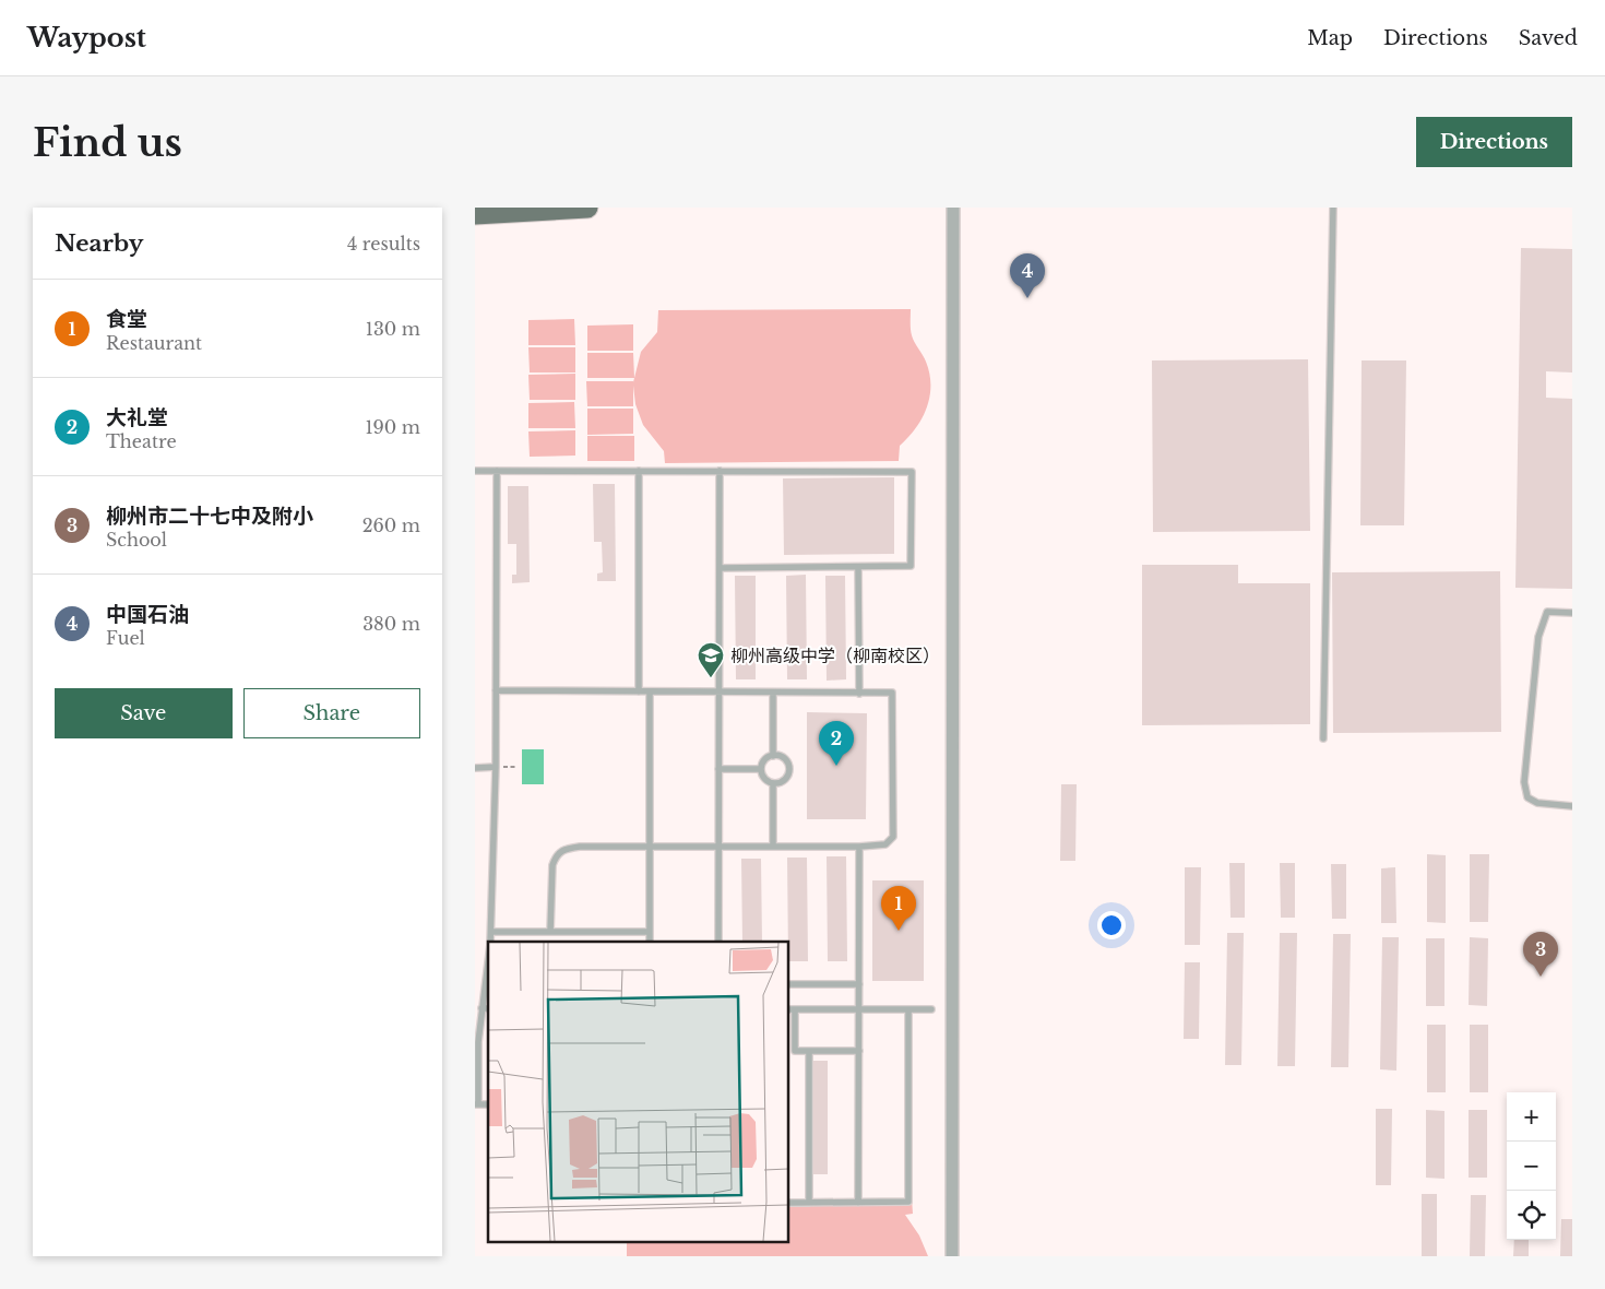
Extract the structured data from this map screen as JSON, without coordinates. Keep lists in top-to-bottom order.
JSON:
{
  "places": {
    "school or university": ["柳州高级中学（柳南校区）"]
  },
  "page": {
    "header": "Waypost",
    "nav": ["Map", "Directions", "Saved"],
    "buttons": [
      "Directions",
      ["Save", "Share"]
    ],
    "title": "Find us",
    "heading": ["Nearby", "4 results"],
    "pins": [
      "4",
      "2",
      "1",
      "3"
    ],
    "list": [
      {
        "mark": "1",
        "name": "食堂",
        "note": "Restaurant",
        "value": "130 m"
      },
      {
        "mark": "2",
        "name": "大礼堂",
        "note": "Theatre",
        "value": "190 m"
      },
      {
        "mark": "3",
        "name": "柳州市二十七中及附小",
        "note": "School",
        "value": "260 m"
      },
      {
        "mark": "4",
        "name": "中国石油",
        "note": "Fuel",
        "value": "380 m"
      }
    ],
    "map_buttons": ["+", "−"]
  }
}
